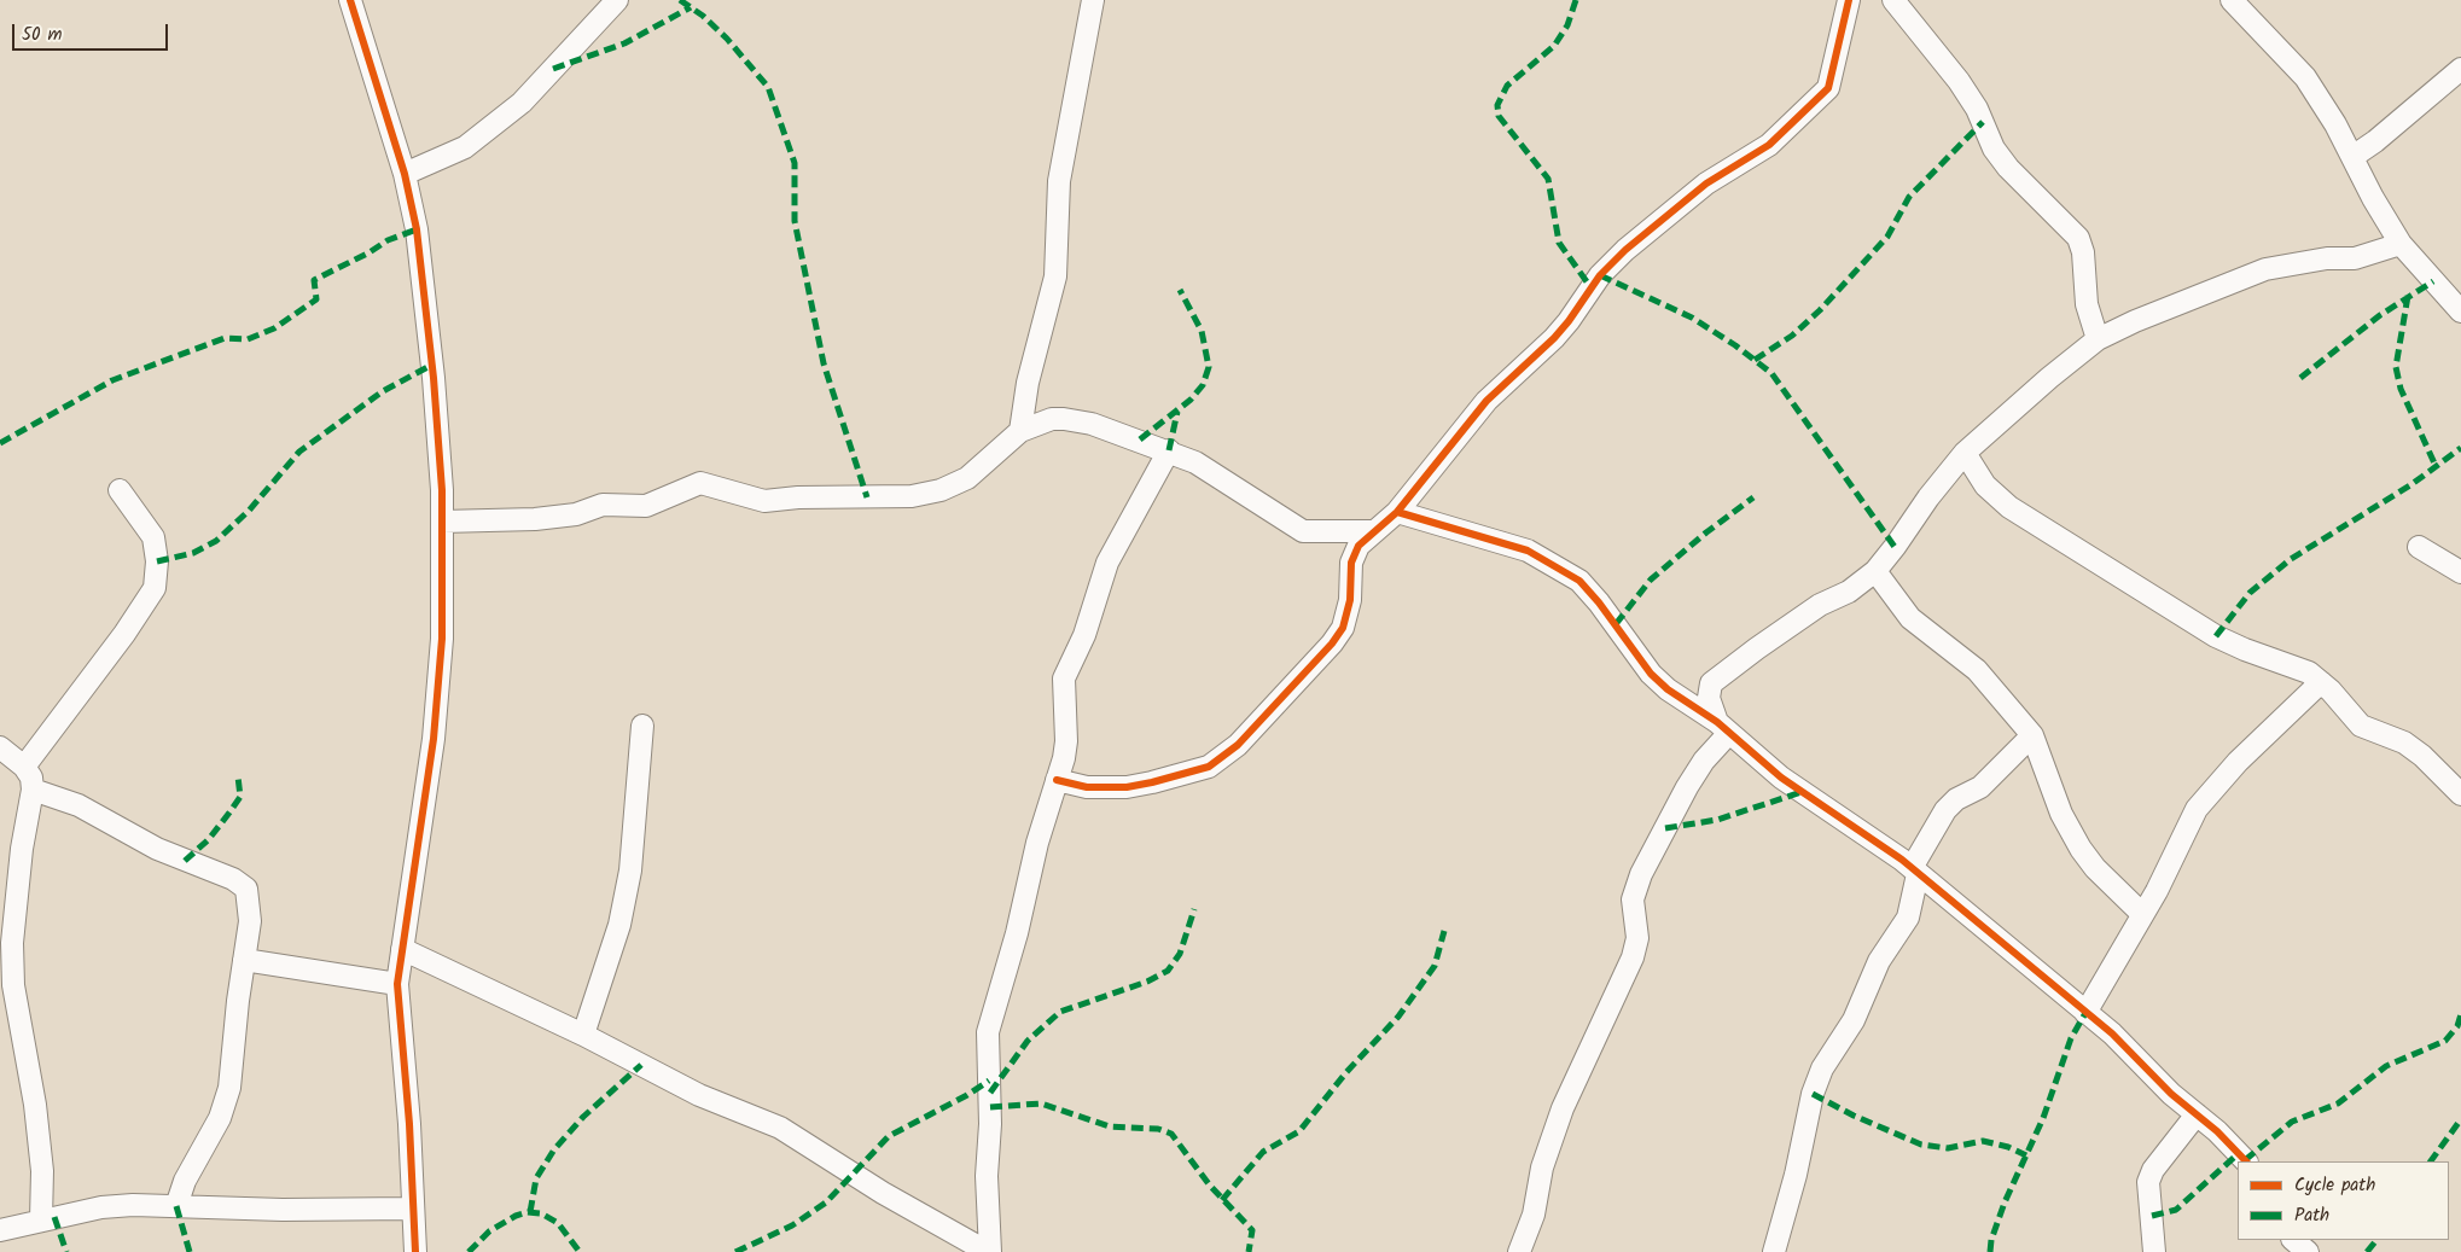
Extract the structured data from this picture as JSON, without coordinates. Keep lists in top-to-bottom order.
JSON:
{
  "legend": ["Cycle path", "Path"],
  "scale_bar": "50 m"
}
